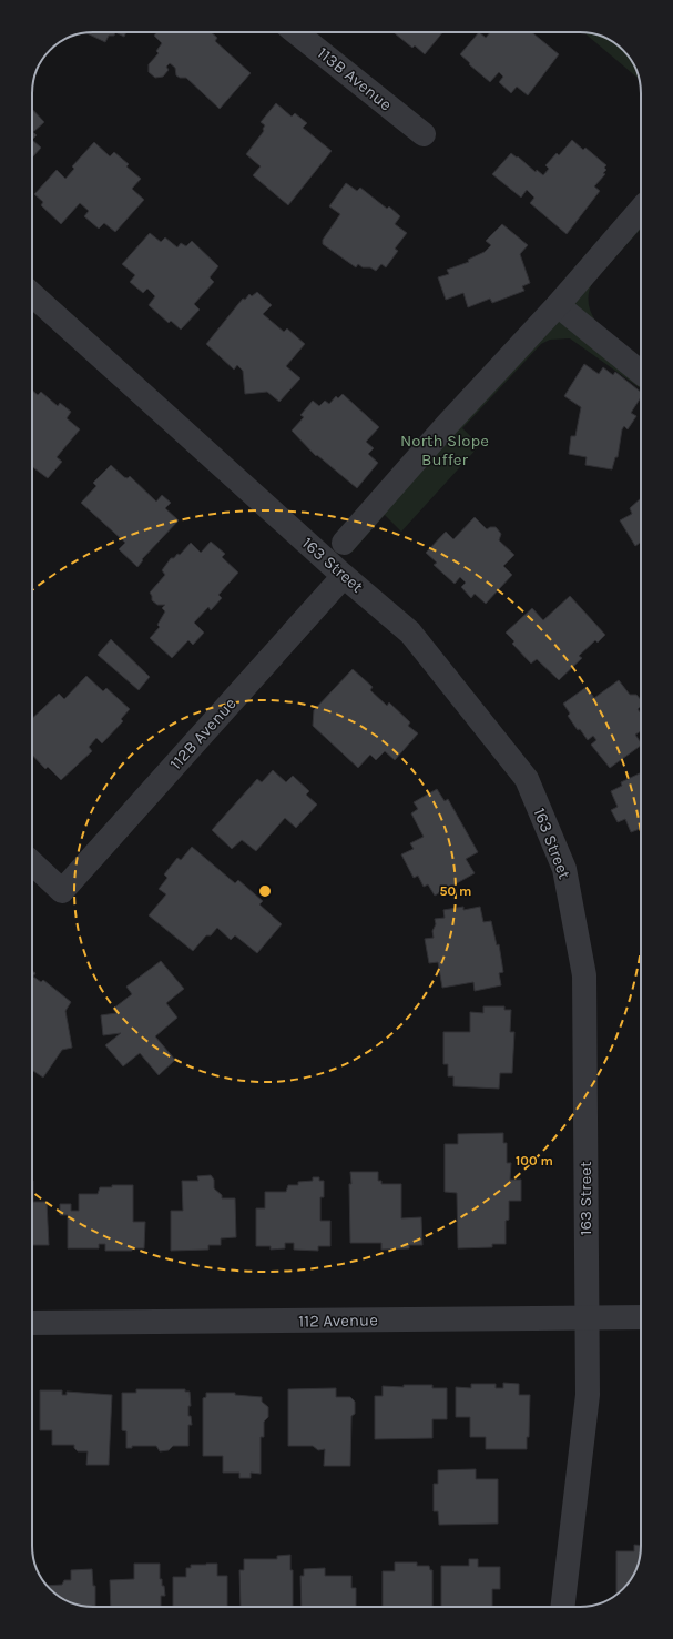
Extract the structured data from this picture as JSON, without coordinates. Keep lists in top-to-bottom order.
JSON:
{
  "streets": {
    "street": [
      "113B Avenue",
      "163 Street",
      "112B Avenue",
      "112 Avenue"
    ]
  },
  "crossings": [
    ["163 Street", "112B Avenue"],
    ["163 Street", "112 Avenue"]
  ],
  "parks": ["North Slope Buffer"],
  "rings": ["50 m", "100 m"]
}
